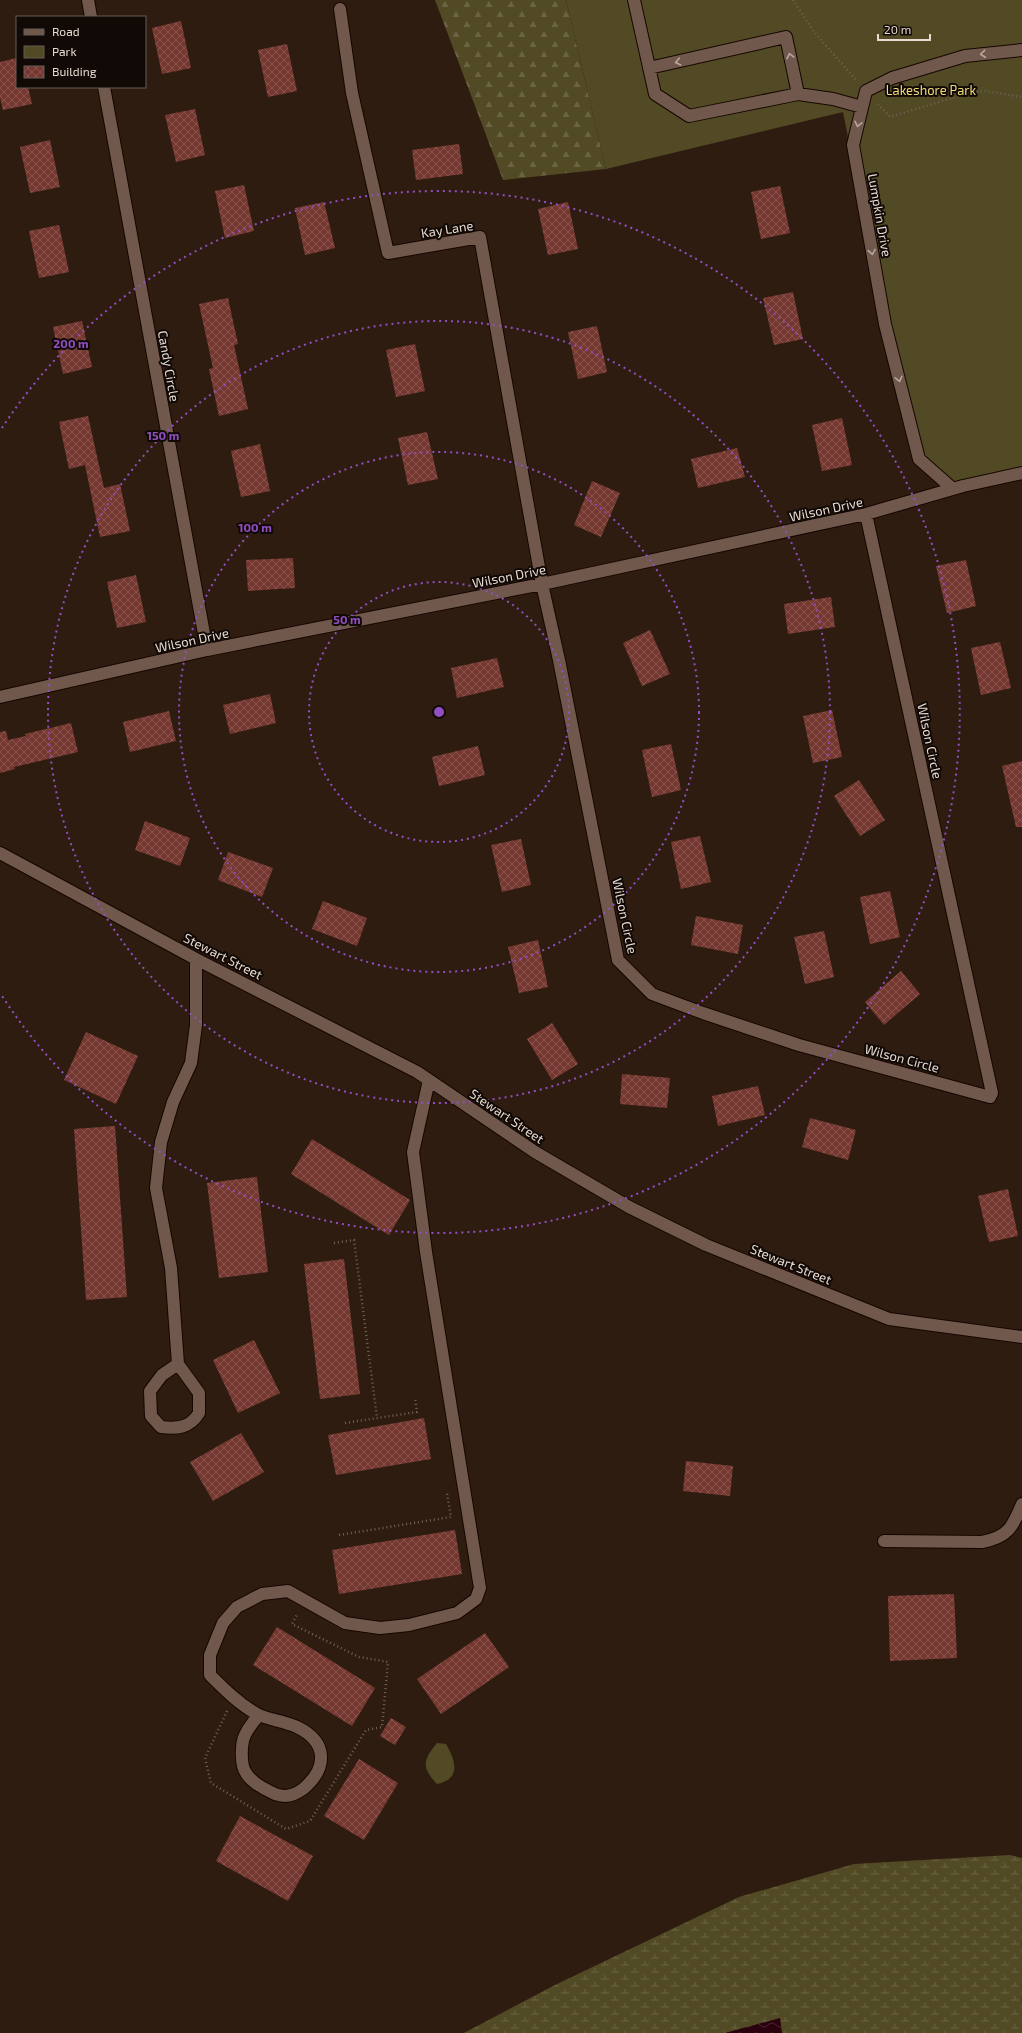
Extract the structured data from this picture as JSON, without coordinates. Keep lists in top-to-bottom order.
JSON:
{
  "streets": {
    "street": [
      "Lumpkin Drive",
      "Kay Lane",
      "Candy Circle",
      "Wilson Drive",
      "Wilson Circle",
      "Stewart Street"
    ]
  },
  "crossings": [
    ["Lumpkin Drive", "Wilson Drive"],
    ["Kay Lane", "Wilson Drive"],
    ["Kay Lane", "Wilson Circle"],
    ["Candy Circle", "Wilson Drive"],
    ["Wilson Drive", "Wilson Circle"]
  ],
  "parks": ["Lakeshore Park"],
  "legend": ["Road", "Park", "Building"],
  "scale_bar": "20 m",
  "rings": [
    "200 m",
    "150 m",
    "100 m",
    "50 m"
  ]
}
